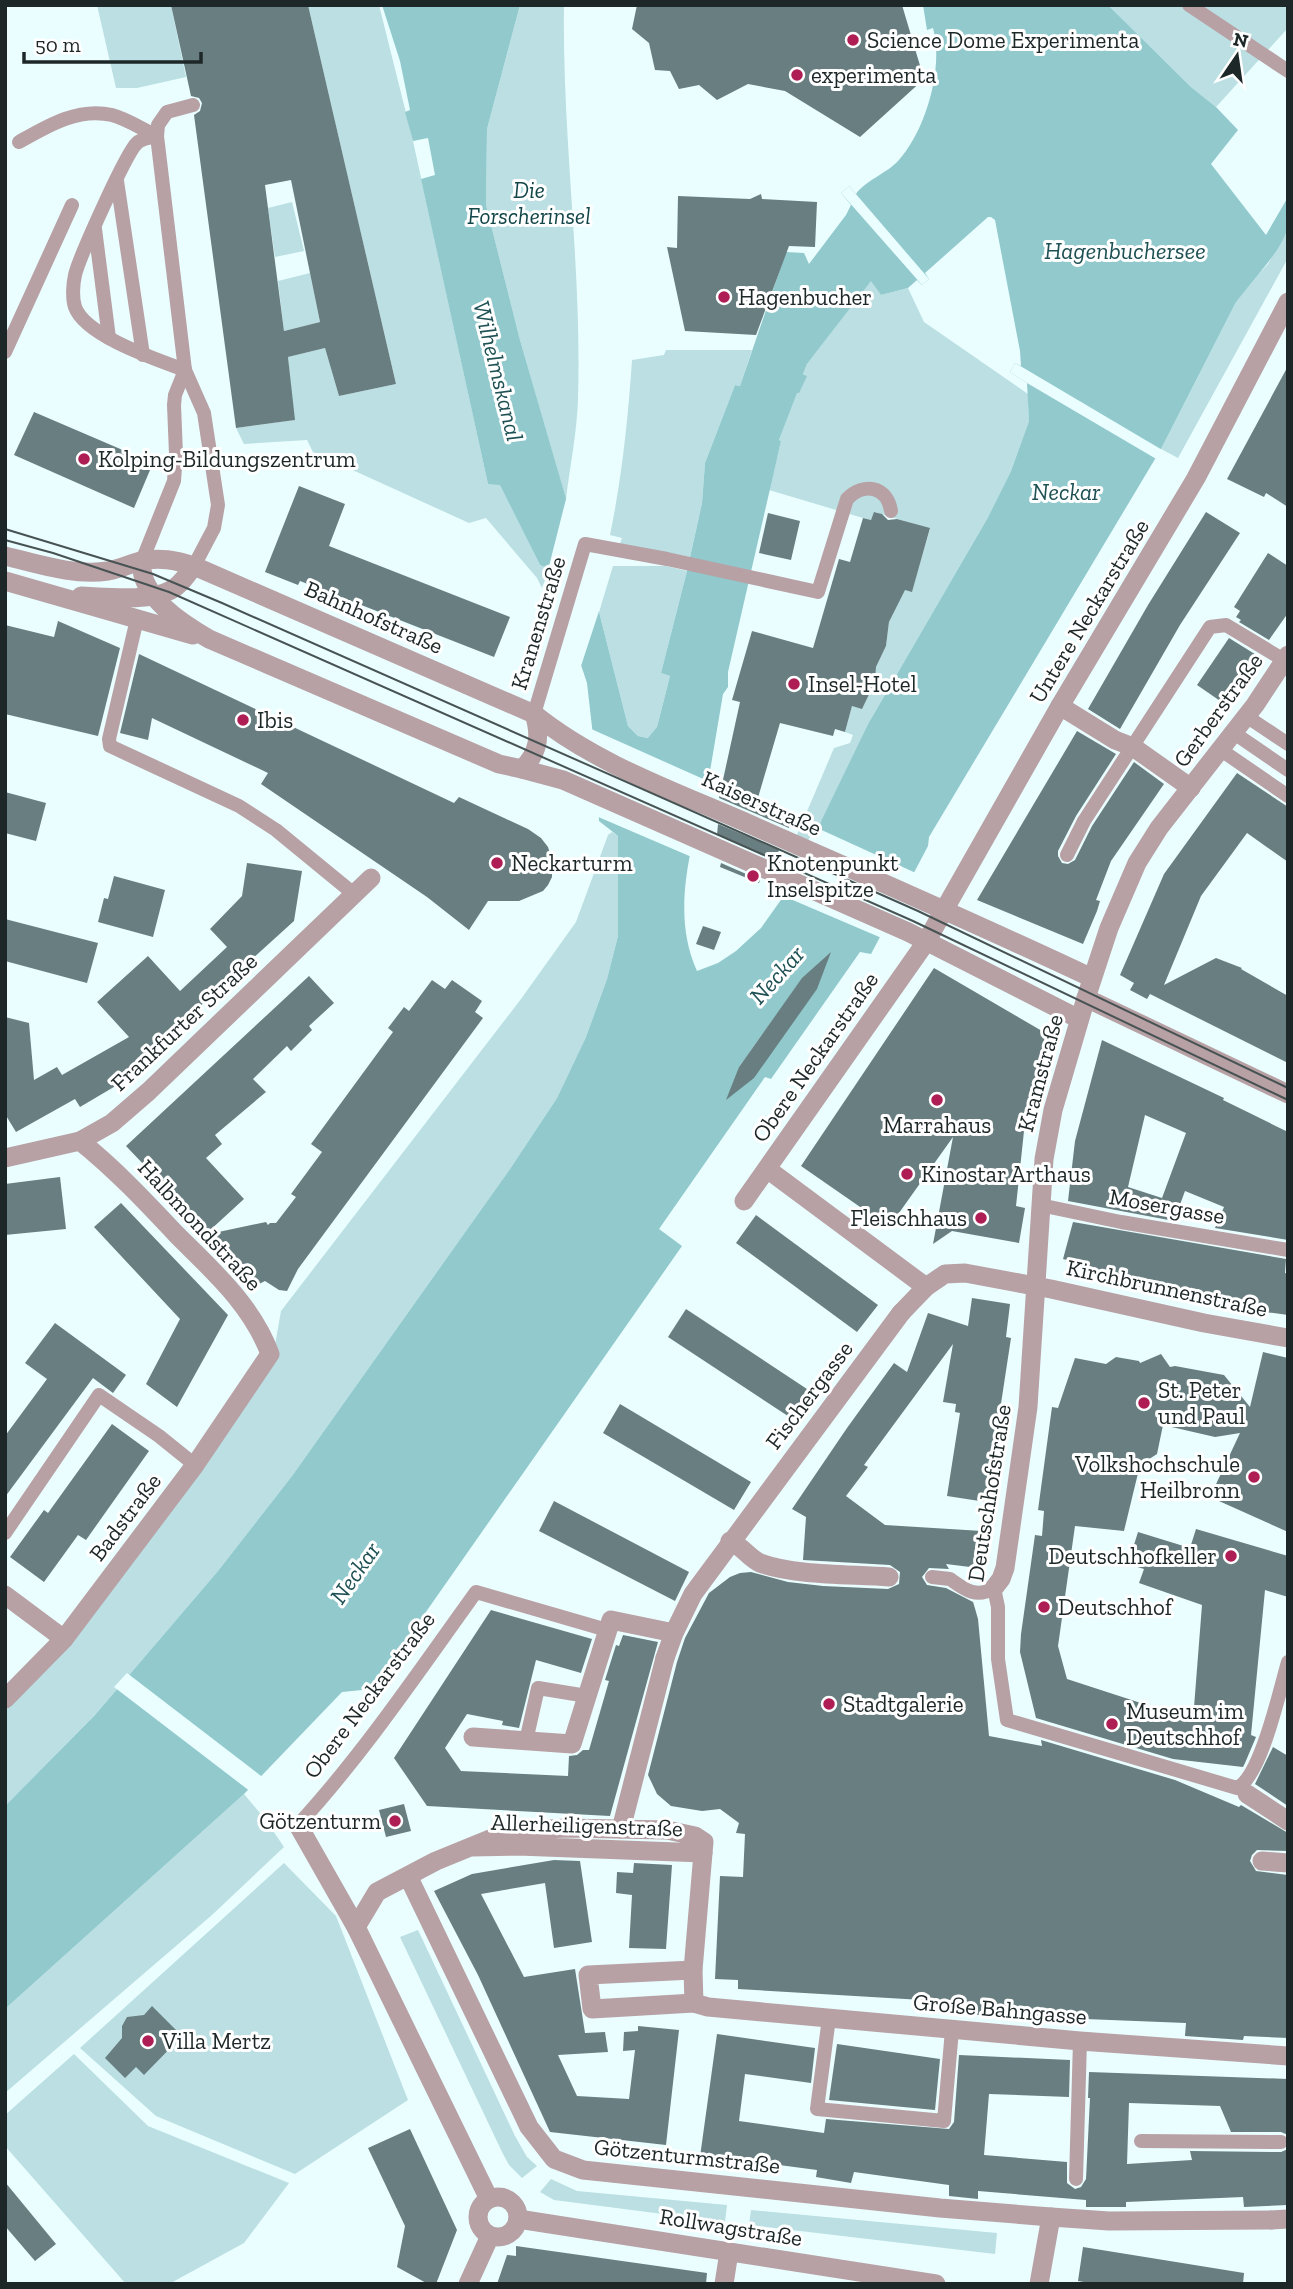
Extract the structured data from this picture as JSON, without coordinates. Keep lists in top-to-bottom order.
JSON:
{
  "streets": {
    "street": [
      "Untere Neckarstraße",
      "Bahnhofstraße",
      "Gerberstraße",
      "Kaiserstraße",
      "Frankfurter Straße",
      "Obere Neckarstraße",
      "Kramstraße",
      "Halbmondstraße",
      "Kirchbrunnenstraße",
      "Fischergasse",
      "Deutschhofstraße",
      "Badstraße",
      "Allerheiligenstraße",
      "Große Bahngasse",
      "Götzenturmstraße",
      "Rollwagstraße"
    ],
    "lane": ["Kranenstraße", "Mosergasse"]
  },
  "crossings": [
    ["Untere Neckarstraße", "Gerberstraße"],
    ["Untere Neckarstraße", "Kaiserstraße"],
    ["Untere Neckarstraße", "Obere Neckarstraße"],
    ["Bahnhofstraße", "Kranenstraße"],
    ["Bahnhofstraße", "Kaiserstraße"],
    ["Kranenstraße", "Kaiserstraße"],
    ["Gerberstraße", "Kaiserstraße"],
    ["Gerberstraße", "Kramstraße"],
    ["Frankfurter Straße", "Halbmondstraße"],
    ["Kramstraße", "Mosergasse"],
    ["Kramstraße", "Kirchbrunnenstraße"],
    ["Kramstraße", "Fischergasse"],
    ["Kramstraße", "Deutschhofstraße"],
    ["Halbmondstraße", "Badstraße"],
    ["Kirchbrunnenstraße", "Fischergasse"],
    ["Kirchbrunnenstraße", "Deutschhofstraße"],
    ["Fischergasse", "Deutschhofstraße"],
    ["Fischergasse", "Allerheiligenstraße"],
    ["Allerheiligenstraße", "Götzenturmstraße"]
  ],
  "water": ["Hagenbuchersee", "Wilhelmskanal", "Neckar"],
  "parks": ["Die Forscherinsel"],
  "places": [
    "Science Dome Experimenta",
    "experimenta",
    "Hagenbucher",
    "Kolping-Bildungszentrum",
    "Insel-Hotel",
    "Ibis",
    "Neckarturm",
    "Knotenpunkt Inselspitze",
    "Marrahaus",
    "Kinostar Arthaus",
    "Fleischhaus",
    "St. Peter und Paul",
    "Volkshochschule Heilbronn",
    "Deutschhofkeller",
    "Deutschhof",
    "Stadtgalerie",
    "Museum im Deutschhof",
    "Götzenturm",
    "Villa Mertz"
  ],
  "scale_bar": "50 m",
  "north": "top"
}
